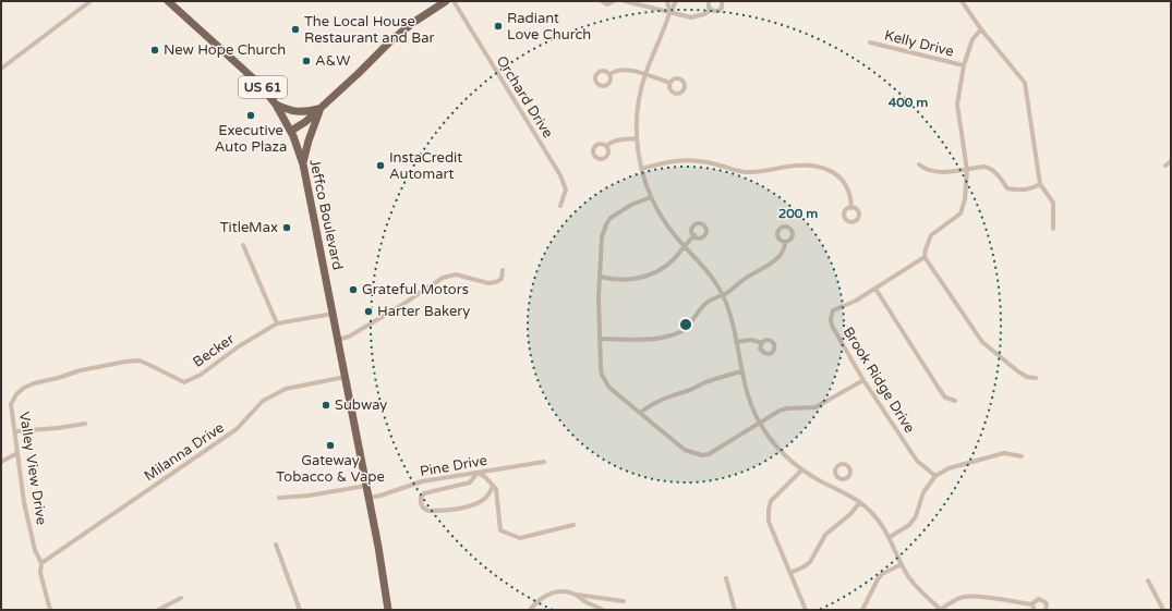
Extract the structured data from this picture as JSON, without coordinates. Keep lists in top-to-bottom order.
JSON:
{
  "streets": {
    "main road": ["US 61", "Jeffco Boulevard"],
    "street": [
      "Kelly Drive",
      "Orchard Drive",
      "Becker",
      "Brook Ridge Drive",
      "Milanna Drive",
      "Pine Drive",
      "Valley View Drive"
    ]
  },
  "crossings": [
    ["Jeffco Boulevard", "Becker"],
    ["Jeffco Boulevard", "Milanna Drive"],
    ["Jeffco Boulevard", "Pine Drive"],
    ["Becker", "Valley View Drive"],
    ["Milanna Drive", "Valley View Drive"]
  ],
  "places": [
    "Radiant Love Church",
    "The Local House Restaurant and Bar",
    "New Hope Church",
    "A&W",
    "Executive Auto Plaza",
    "InstaCredit Automart",
    "TitleMax",
    "Grateful Motors",
    "Harter Bakery",
    "Subway",
    "Gateway Tobacco & Vape"
  ],
  "rings": ["400 m", "200 m"]
}
